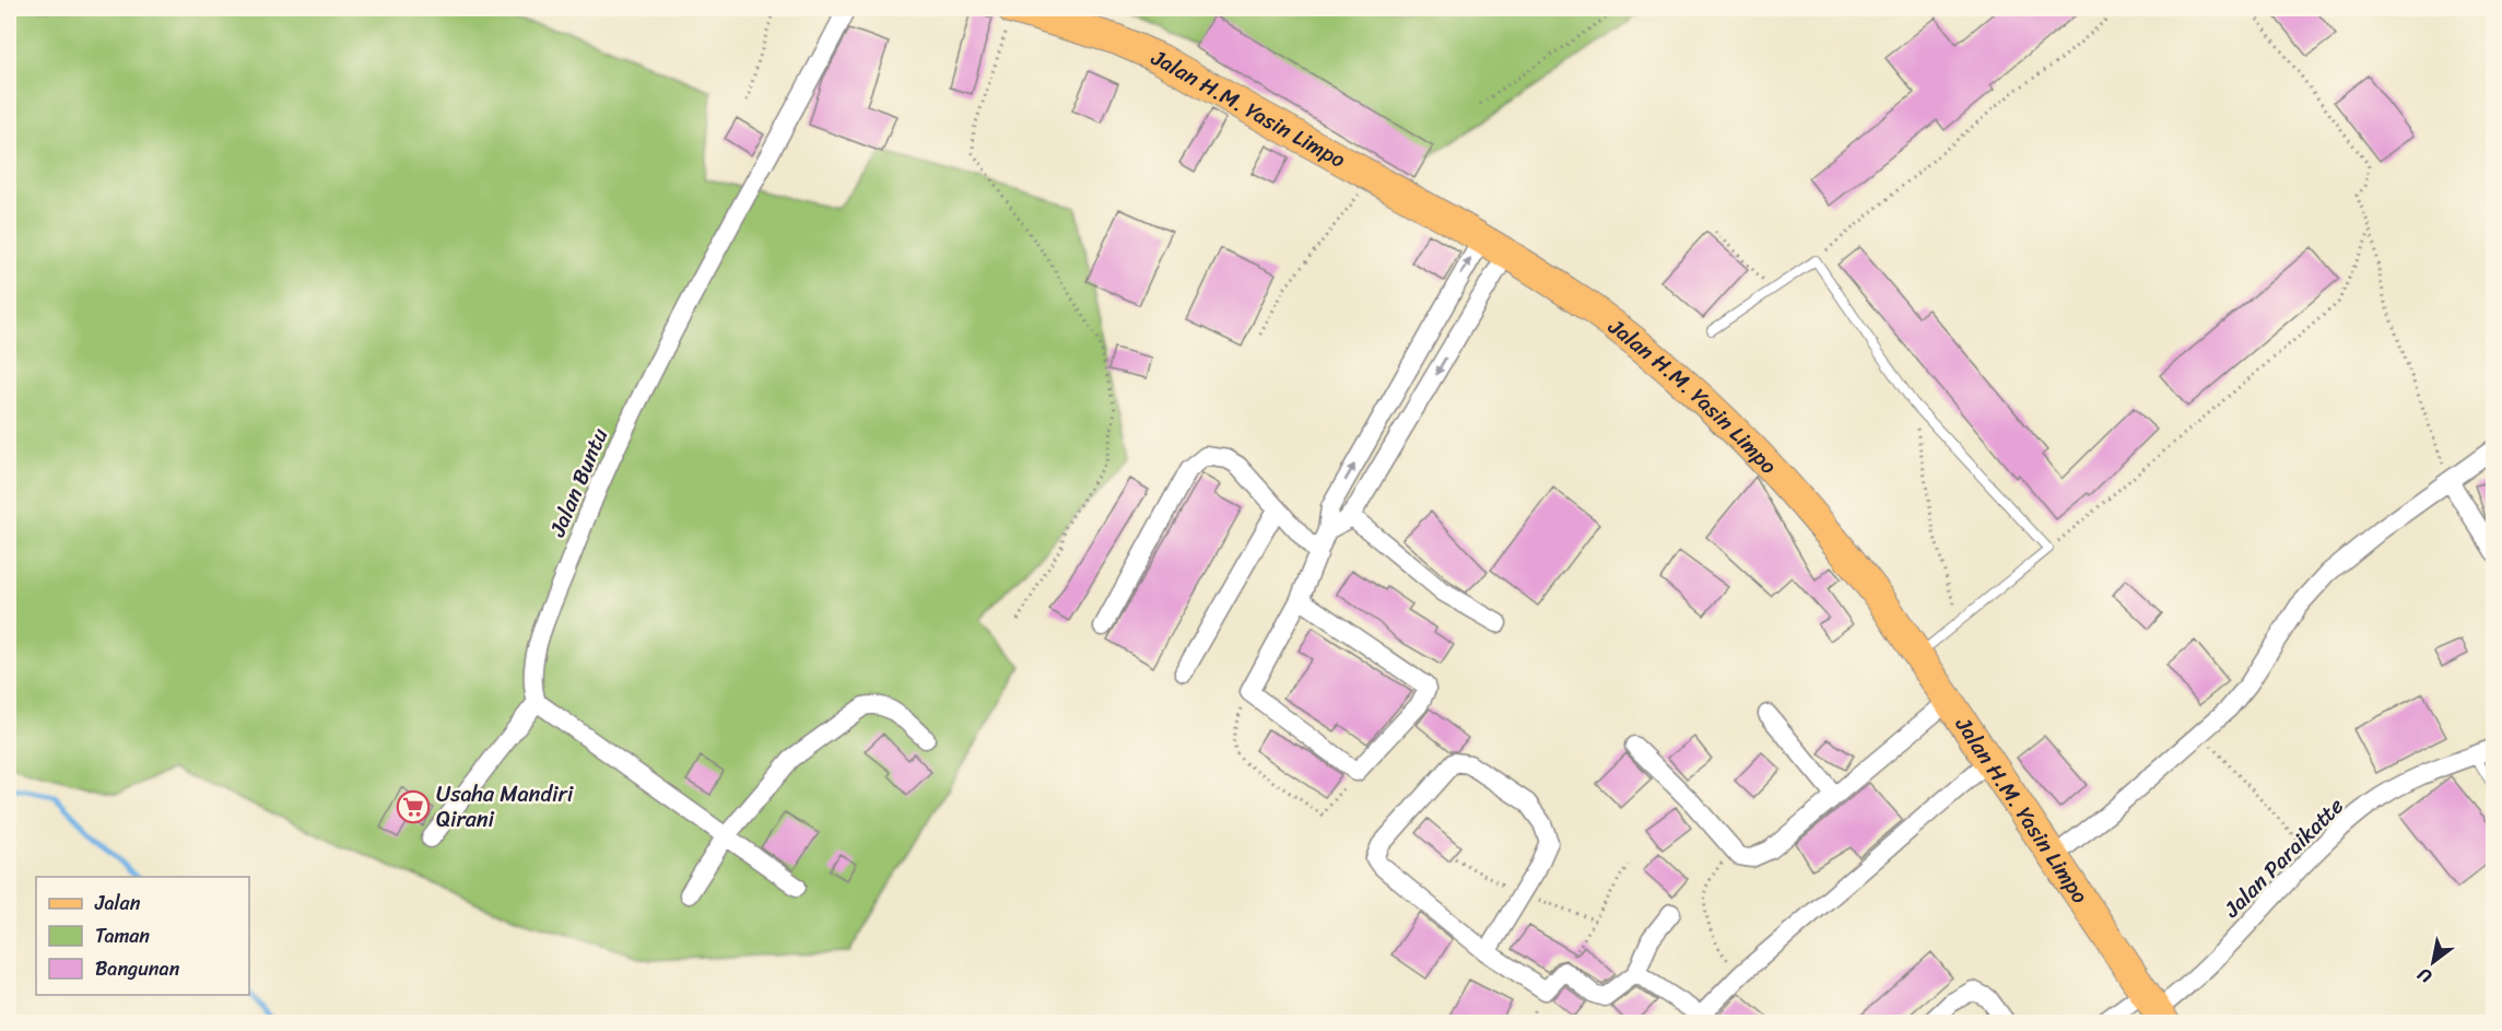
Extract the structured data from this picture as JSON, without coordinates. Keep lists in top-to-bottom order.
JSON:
{
  "streets": {
    "main road": ["Jalan H.M. Yasin Limpo"],
    "street": ["Jalan Buntu", "Jalan Paraikatte"]
  },
  "crossings": [
    ["Jalan H.M. Yasin Limpo", "Jalan Paraikatte"]
  ],
  "places": {
    "supermarket": ["Usaha Mandiri Qirani"]
  },
  "legend": ["Jalan", "Taman", "Bangunan"],
  "north": "bottom left"
}
